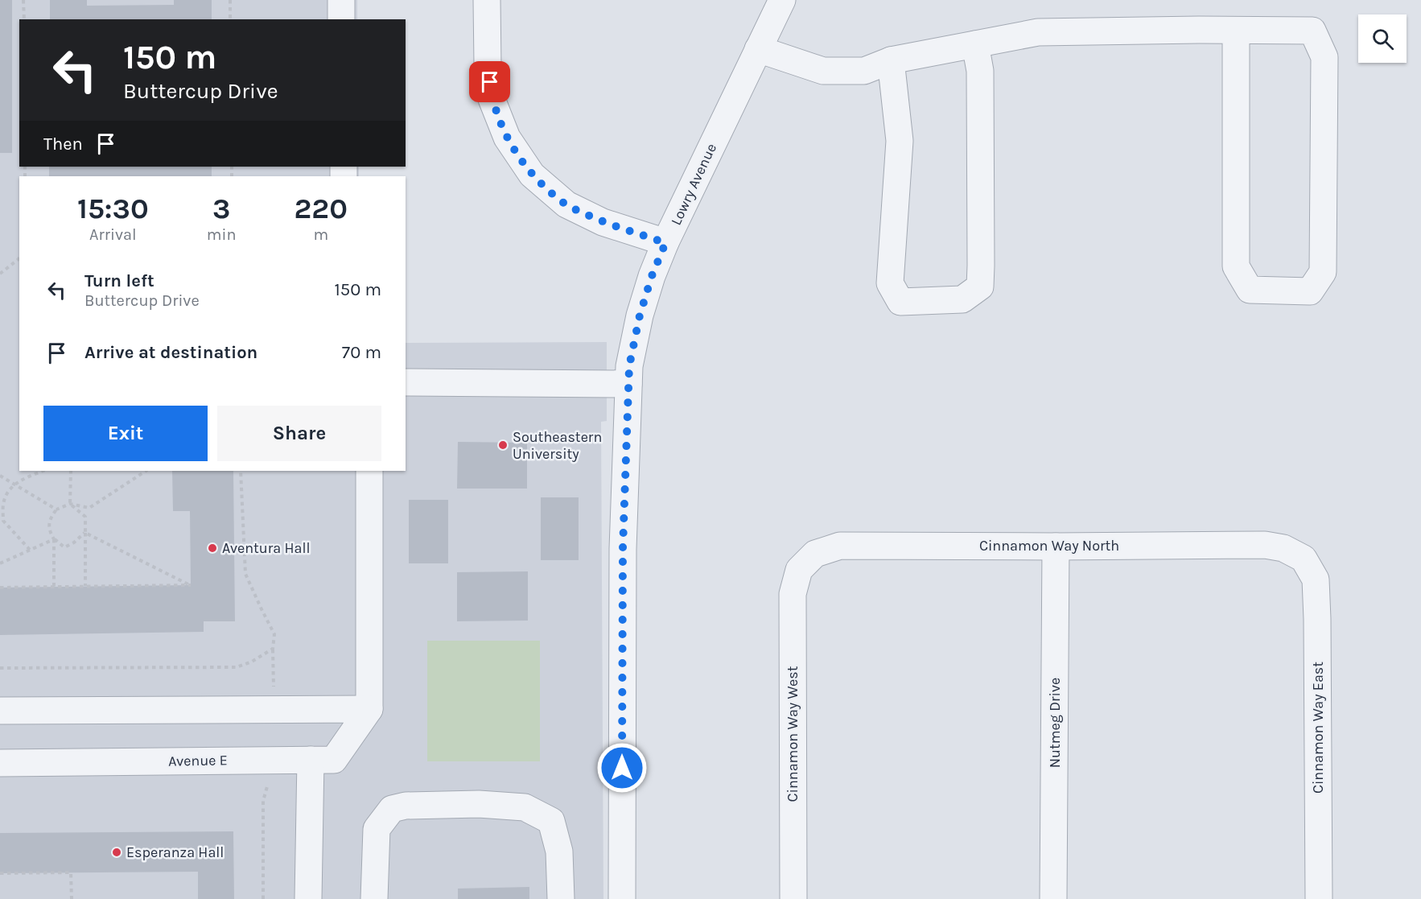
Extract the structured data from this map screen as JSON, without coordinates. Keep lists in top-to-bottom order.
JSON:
{
  "streets": {
    "street": [
      "Lowry Avenue",
      "Cinnamon Way North",
      "Nutmeg Drive",
      "Cinnamon Way East",
      "Cinnamon Way West",
      "Avenue E"
    ]
  },
  "crossings": [
    ["Cinnamon Way North", "Nutmeg Drive"],
    ["Cinnamon Way North", "Cinnamon Way East"],
    ["Cinnamon Way North", "Cinnamon Way West"]
  ],
  "places": ["Southeastern University", "Aventura Hall", "Esperanza Hall"],
  "page": {
    "turn": ["150 m", "Buttercup Drive"],
    "then": "Then",
    "eta": [
      "15:30",
      "Arrival",
      "3",
      "min",
      "220",
      "m"
    ],
    "list": [
      {
        "name": "Turn left",
        "note": "Buttercup Drive",
        "value": "150 m"
      },
      {
        "name": "Arrive at destination",
        "value": "70 m"
      }
    ],
    "buttons": ["Exit", "Share"]
  }
}
